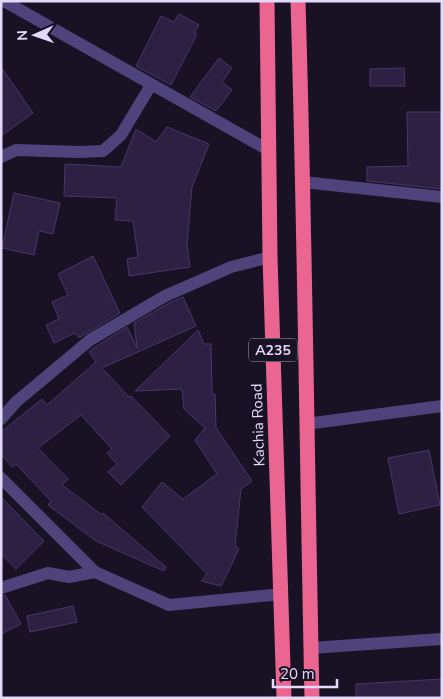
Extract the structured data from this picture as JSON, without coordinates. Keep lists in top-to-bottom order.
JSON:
{
  "streets": {
    "highway": ["A235", "Kachia Road"]
  },
  "scale_bar": "20 m",
  "north": "left"
}
